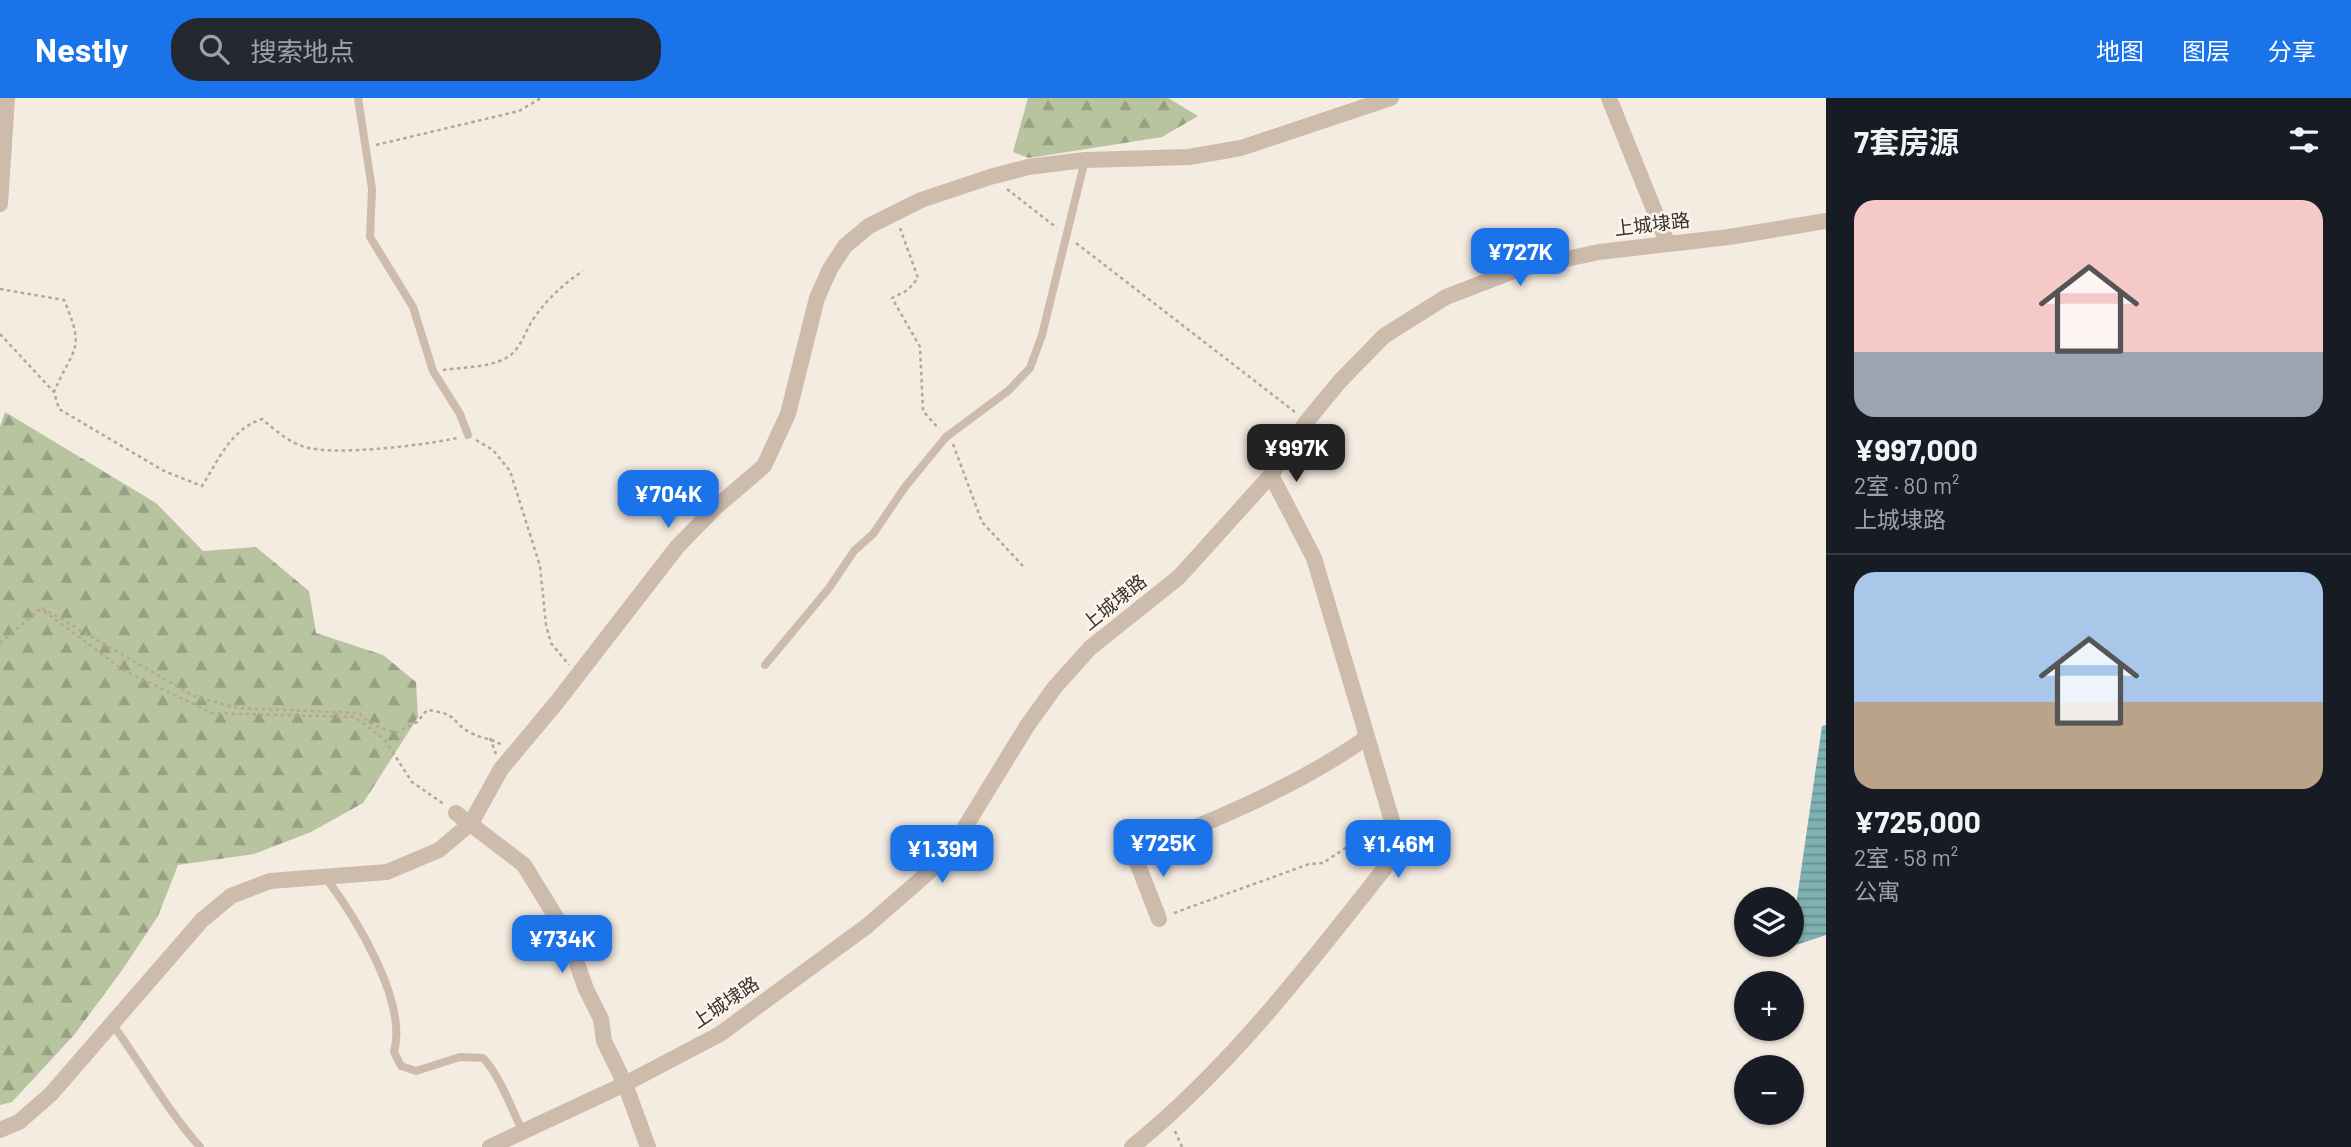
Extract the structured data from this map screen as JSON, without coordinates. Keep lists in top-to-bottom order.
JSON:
{
  "streets": {
    "street": ["上城埭路"]
  },
  "page": {
    "header": "Nestly",
    "search": "搜索地点",
    "nav": ["地图", "图层", "分享"],
    "heading": "7套房源",
    "list": [
      {
        "name": "¥997,000",
        "note": "2室 · 80 m² · 上城埭路"
      },
      {
        "name": "¥725,000",
        "note": "2室 · 58 m² · 公寓"
      }
    ],
    "price": [
      "¥727K",
      "¥997K",
      "¥704K",
      "¥725K",
      "¥1.46M",
      "¥1.39M",
      "¥734K"
    ],
    "map_buttons": ["+", "−"]
  }
}
